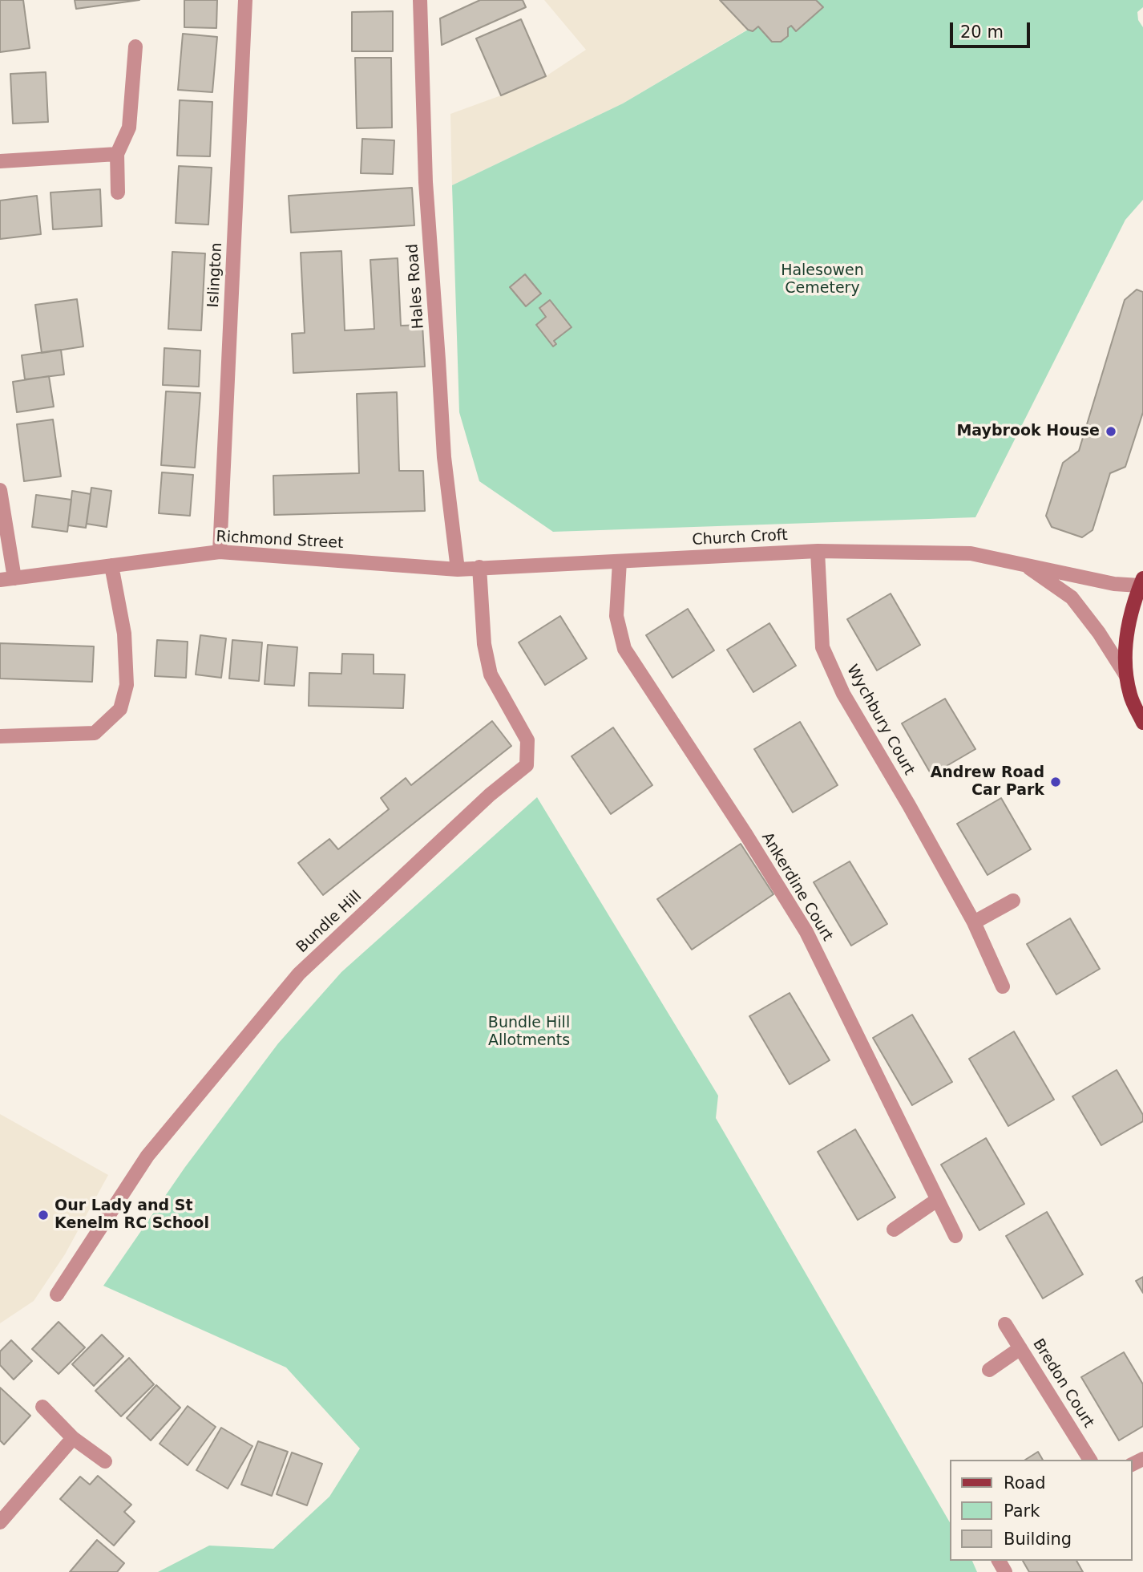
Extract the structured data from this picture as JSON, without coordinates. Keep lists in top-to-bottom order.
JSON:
{
  "streets": {
    "street": [
      "Islington",
      "Hales Road",
      "Church Croft",
      "Richmond Street",
      "Wychbury Court",
      "Ankerdine Court",
      "Bundle Hill",
      "Bredon Court"
    ]
  },
  "crossings": [
    ["Islington", "Richmond Street"],
    ["Hales Road", "Church Croft"],
    ["Hales Road", "Richmond Street"],
    ["Church Croft", "Richmond Street"],
    ["Church Croft", "Wychbury Court"],
    ["Church Croft", "Ankerdine Court"],
    ["Church Croft", "Bundle Hill"]
  ],
  "parks": ["Halesowen Cemetery", "Bundle Hill Allotments"],
  "places": ["Maybrook House", "Andrew Road Car Park", "Our Lady and St Kenelm RC School"],
  "legend": ["Road", "Park", "Building"],
  "scale_bar": "20 m"
}
